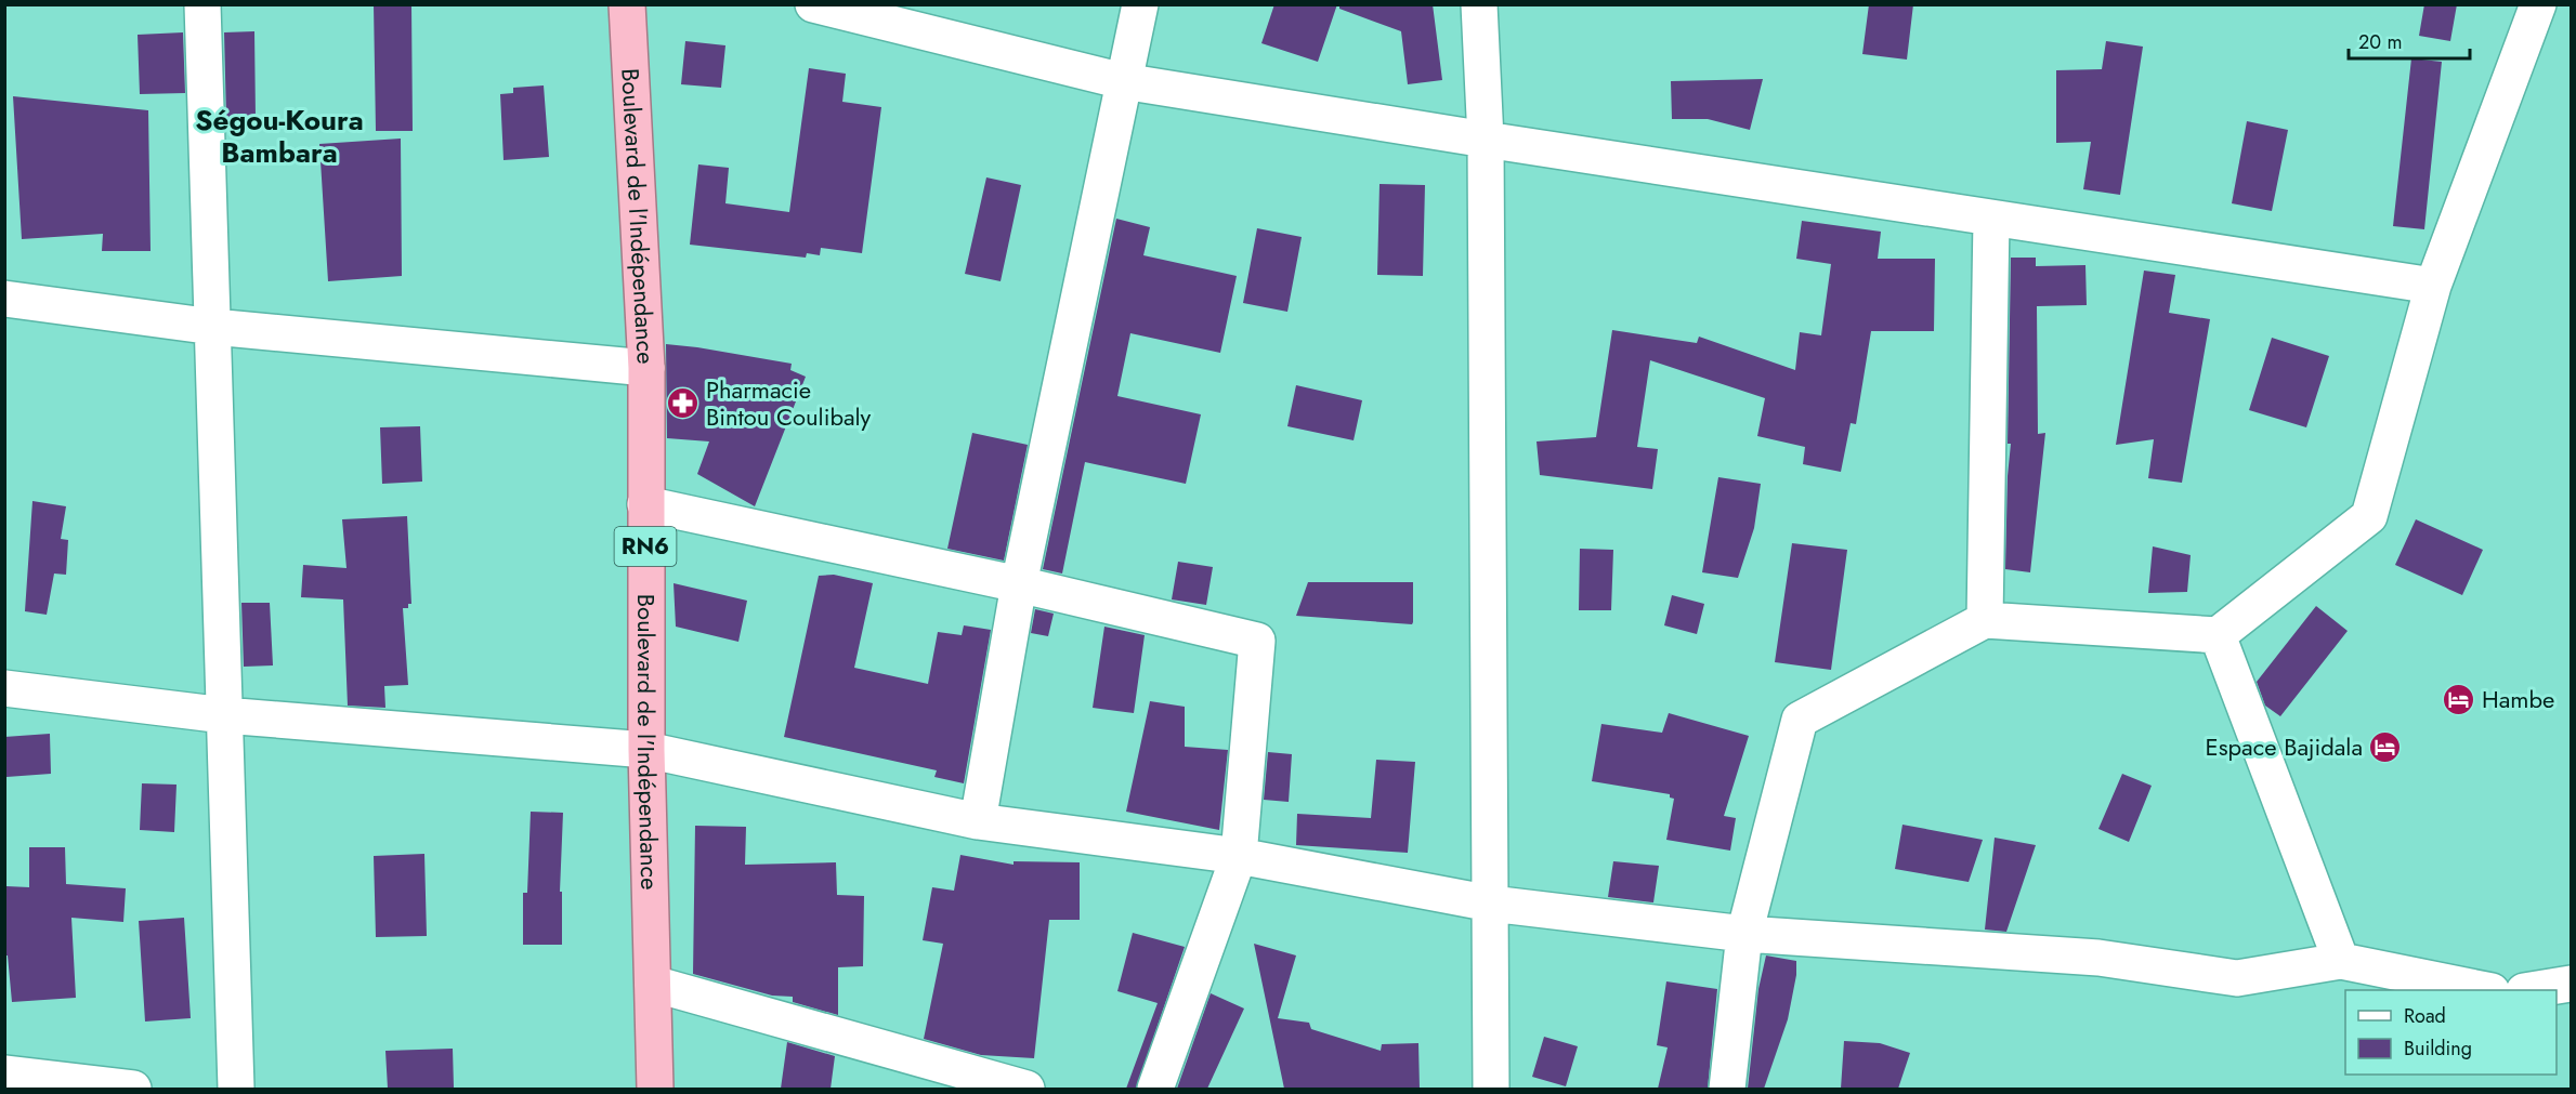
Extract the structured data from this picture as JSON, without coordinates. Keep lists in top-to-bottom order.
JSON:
{
  "streets": {
    "highway": ["Boulevard de l'Indépendance", "RN6"]
  },
  "districts": ["Ségou-Koura Bambara"],
  "places": {
    "pharmacy": ["Pharmacie Bintou Coulibaly"],
    "hotel": ["Hambe", "Espace Bajidala"]
  },
  "legend": ["Road", "Building"],
  "scale_bar": "20 m"
}
